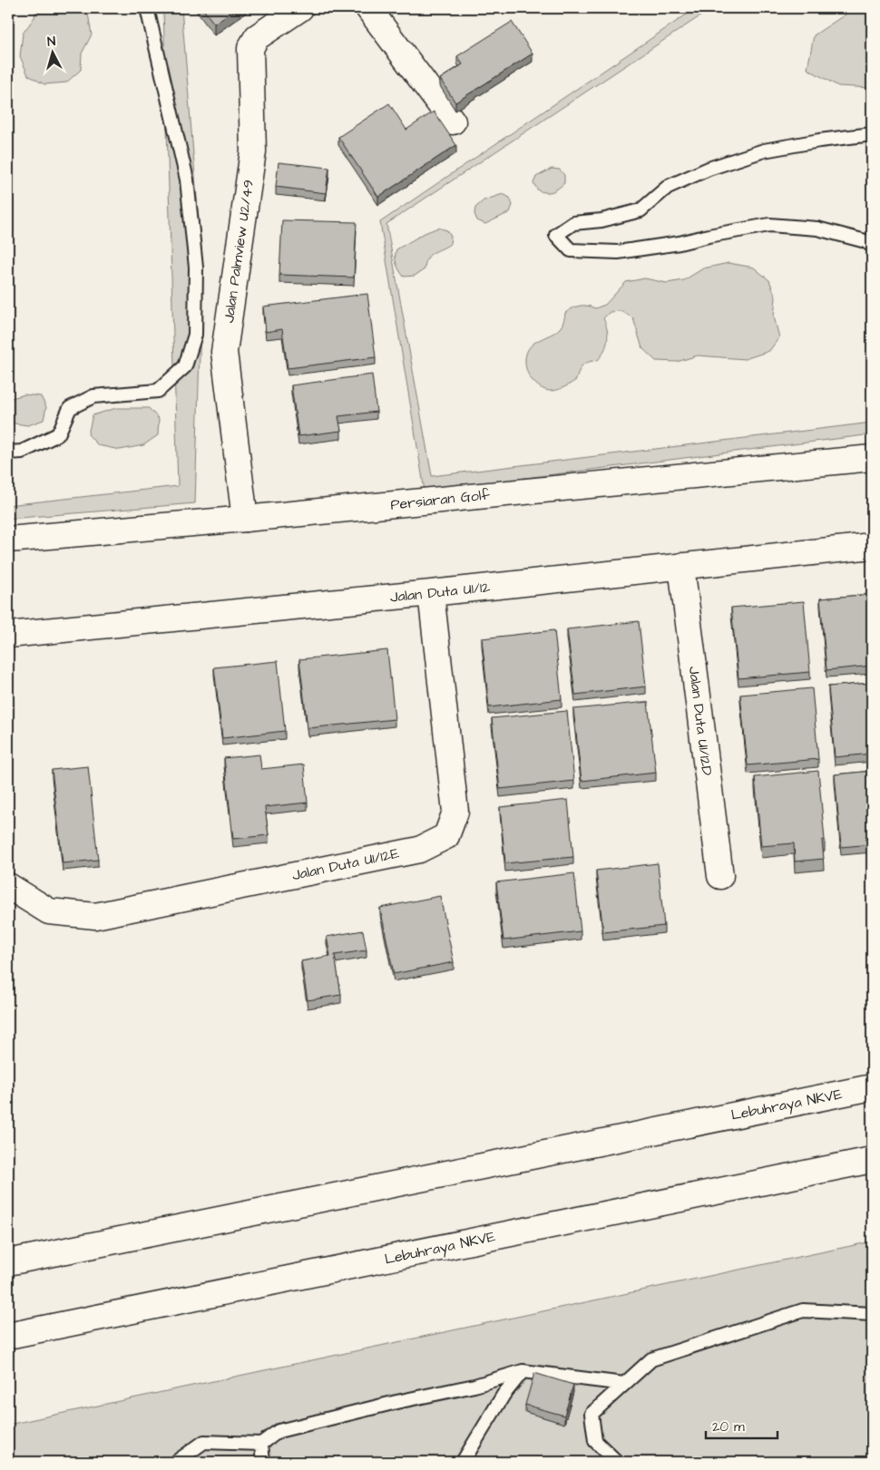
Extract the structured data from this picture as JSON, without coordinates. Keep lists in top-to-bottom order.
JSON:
{
  "streets": {
    "main road": [
      "Jalan Palmview U2/49",
      "Persiaran Golf",
      "Jalan Duta U1/12",
      "Jalan Duta U1/12D",
      "Jalan Duta U1/12E",
      "Lebuhraya NKVE"
    ]
  },
  "crossings": [
    ["Jalan Palmview U2/49", "Persiaran Golf"],
    ["Jalan Duta U1/12", "Jalan Duta U1/12D"],
    ["Jalan Duta U1/12", "Jalan Duta U1/12E"]
  ],
  "scale_bar": "20 m",
  "north": "top"
}
